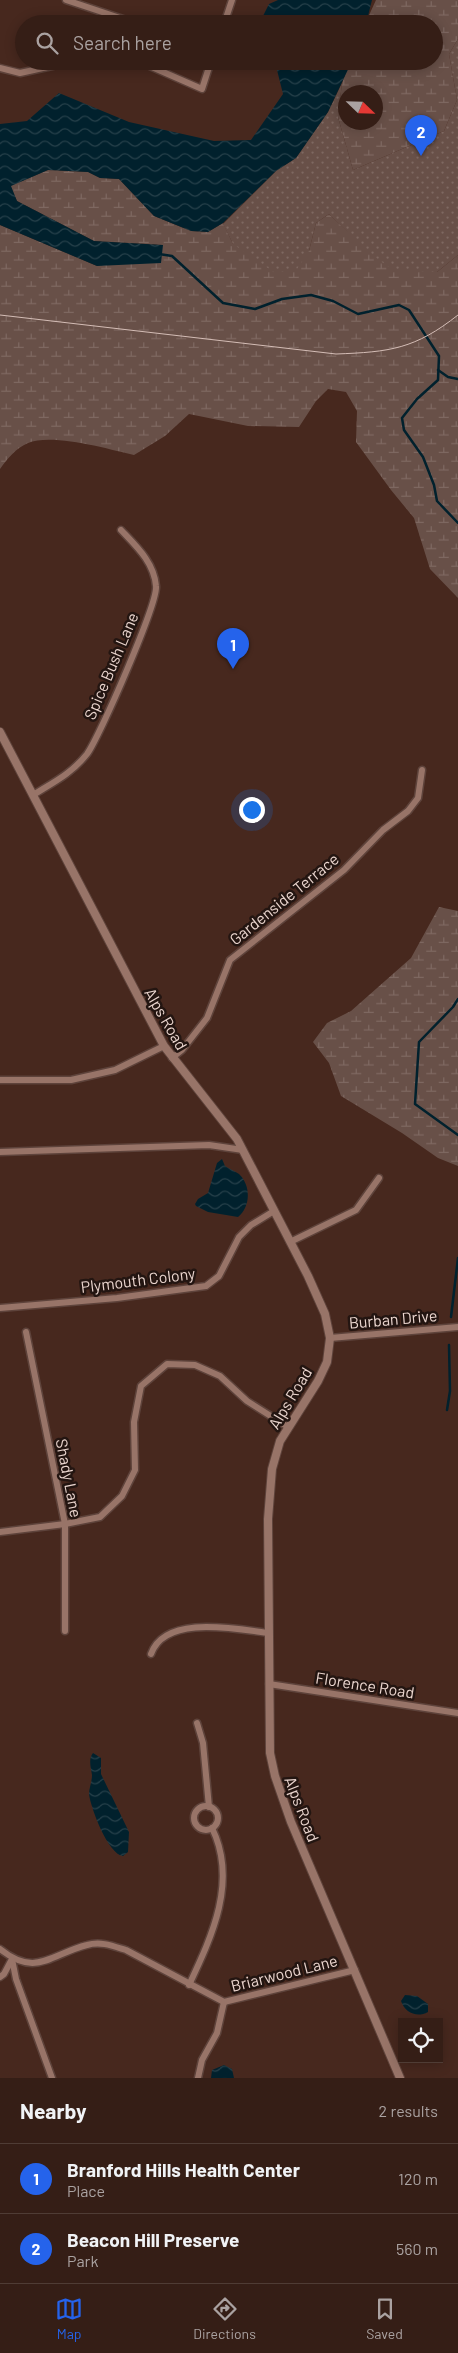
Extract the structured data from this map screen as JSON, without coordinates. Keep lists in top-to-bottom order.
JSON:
{
  "streets": {
    "street": [
      "Spice Bush Lane",
      "Gardenside Terrace",
      "Alps Road",
      "Plymouth Colony",
      "Burban Drive",
      "Shady Lane",
      "Florence Road",
      "Briarwood Lane"
    ]
  },
  "crossings": [
    ["Spice Bush Lane", "Alps Road"],
    ["Gardenside Terrace", "Alps Road"],
    ["Alps Road", "Plymouth Colony"],
    ["Alps Road", "Burban Drive"],
    ["Alps Road", "Florence Road"],
    ["Alps Road", "Briarwood Lane"]
  ],
  "north": "bottom right",
  "page": {
    "search": "Search here",
    "pins": ["2", "1"],
    "heading": ["Nearby", "2 results"],
    "list": [
      {
        "mark": "1",
        "name": "Branford Hills Health Center",
        "note": "Place",
        "value": "120 m"
      },
      {
        "mark": "2",
        "name": "Beacon Hill Preserve",
        "note": "Park",
        "value": "560 m"
      }
    ],
    "nav": ["Map", "Directions", "Saved"]
  }
}
